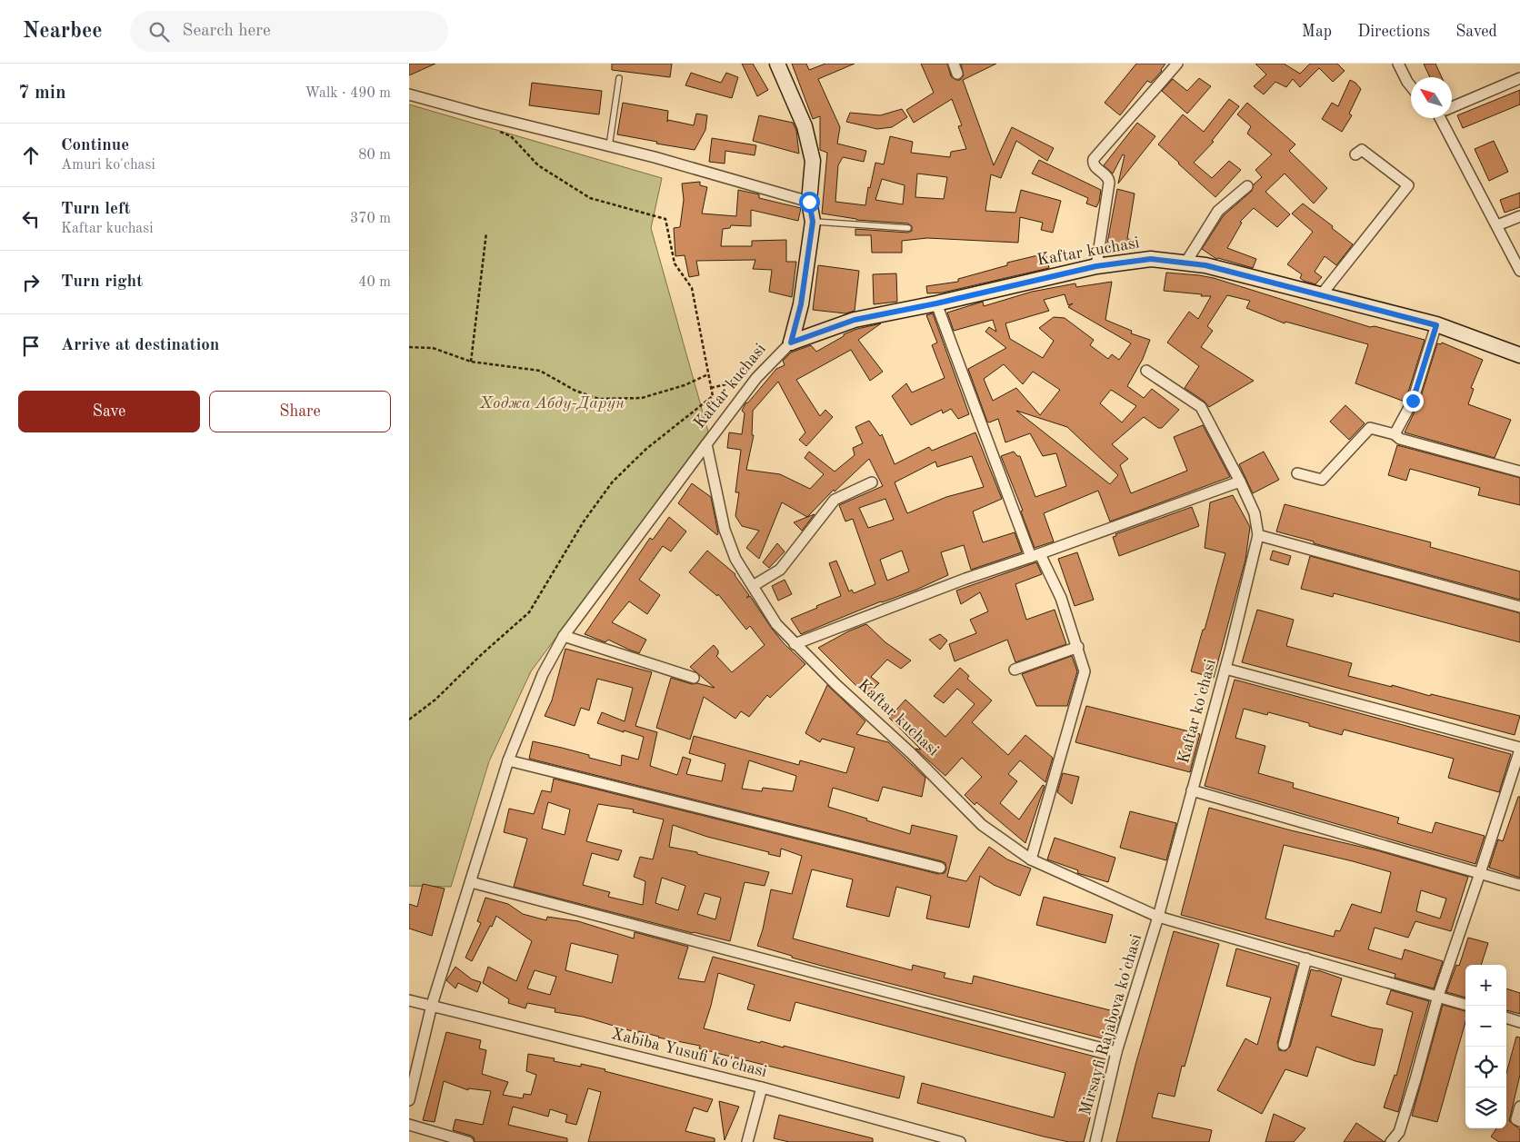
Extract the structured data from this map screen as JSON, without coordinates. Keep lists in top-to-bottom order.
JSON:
{
  "streets": {
    "street": [
      "Kaftar kuchasi",
      "Kaftar ko'chasi",
      "Mirsayfi Rajabova ko'chasi",
      "Xabiba Yusufi ko'chasi"
    ]
  },
  "crossings": [
    ["Kaftar kuchasi", "Kaftar ko'chasi"],
    ["Kaftar kuchasi", "Mirsayfi Rajabova ko'chasi"],
    ["Kaftar ko'chasi", "Mirsayfi Rajabova ko'chasi"]
  ],
  "parks": ["Ходжа Абду-Дарун"],
  "north": "top left",
  "page": {
    "header": "Nearbee",
    "search": "Search here",
    "nav": ["Map", "Directions", "Saved"],
    "heading": ["7 min", "Walk · 490 m"],
    "list": [
      ["Continue", "Amuri ko'chasi", "80 m"],
      ["Turn left", "Kaftar kuchasi", "370 m"],
      ["Turn right", "40 m"],
      "Arrive at destination"
    ],
    "buttons": ["Save", "Share"],
    "map_buttons": ["+", "−"]
  }
}
